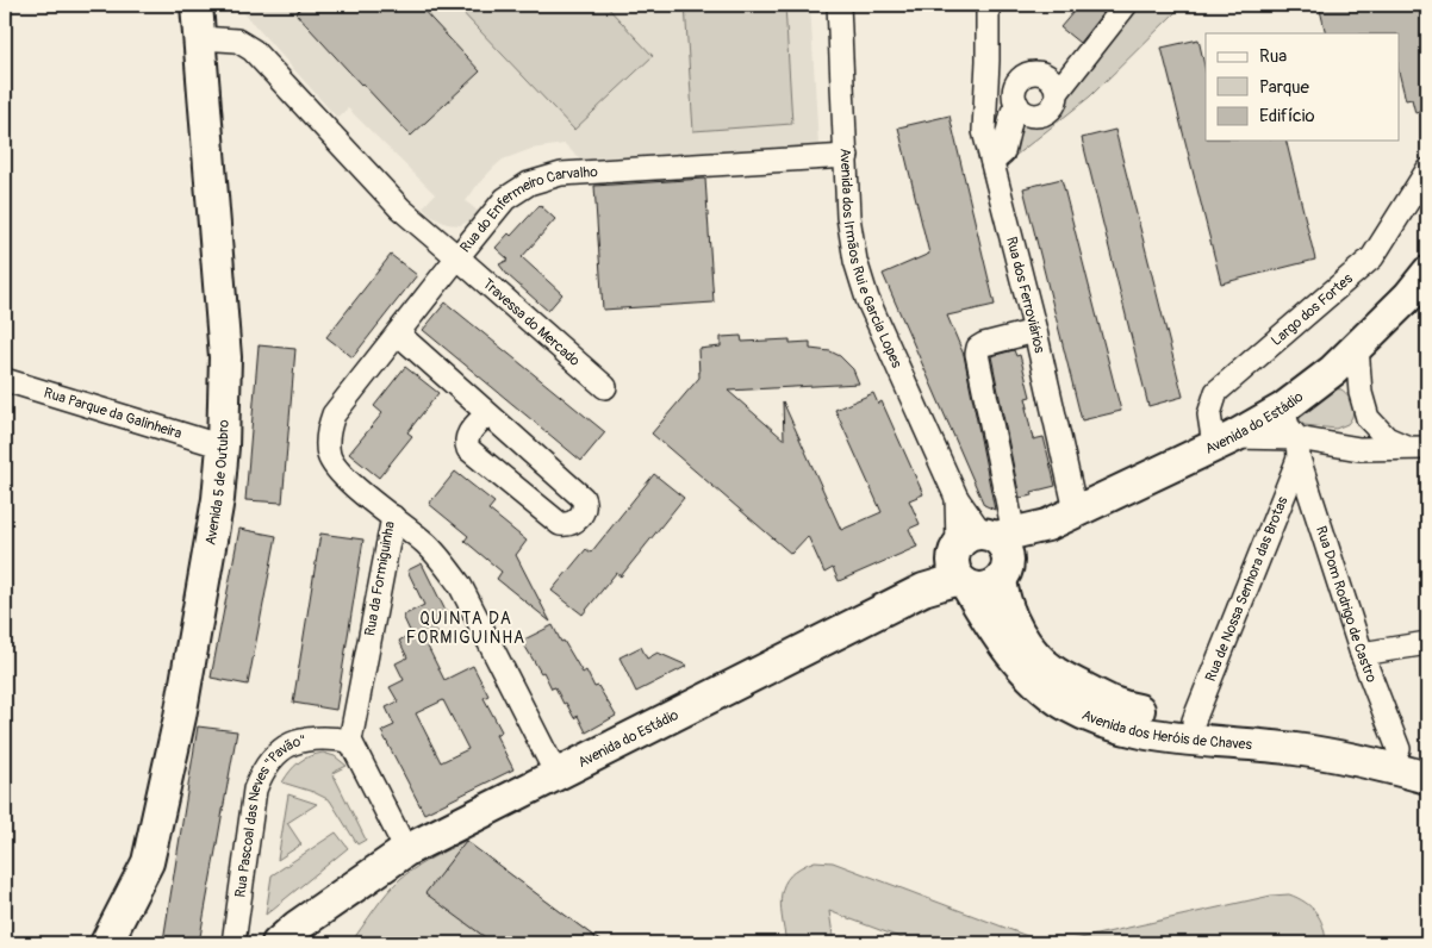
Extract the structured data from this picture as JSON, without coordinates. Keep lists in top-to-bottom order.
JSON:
{
  "streets": {
    "main road": ["Avenida do Estádio", "Avenida 5 de Outubro", "Avenida dos Heróis de Chaves"],
    "street": [
      "Rua do Enfermeiro Carvalho",
      "Avenida dos Irmãos Rui e Garcia Lopes",
      "Rua dos Ferroviários",
      "Largo dos Fortes",
      "Travessa do Mercado",
      "Rua Parque da Galinheira",
      "Rua da Formiguinha",
      "Rua de Nossa Senhora das Brotas",
      "Rua Dom Rodrigo de Castro",
      "Rua Pascoal das Neves \"Pavão\""
    ]
  },
  "crossings": [
    ["Rua do Enfermeiro Carvalho", "Avenida dos Irmãos Rui e Garcia Lopes"],
    ["Rua do Enfermeiro Carvalho", "Travessa do Mercado"],
    ["Rua do Enfermeiro Carvalho", "Avenida 5 de Outubro"],
    ["Rua do Enfermeiro Carvalho", "Rua da Formiguinha"],
    ["Avenida dos Irmãos Rui e Garcia Lopes", "Avenida do Estádio"],
    ["Avenida dos Irmãos Rui e Garcia Lopes", "Avenida dos Heróis de Chaves"],
    ["Rua dos Ferroviários", "Avenida do Estádio"],
    ["Largo dos Fortes", "Avenida do Estádio"],
    ["Travessa do Mercado", "Rua da Formiguinha"],
    ["Rua Parque da Galinheira", "Avenida 5 de Outubro"],
    ["Avenida do Estádio", "Rua de Nossa Senhora das Brotas"],
    ["Avenida do Estádio", "Rua Dom Rodrigo de Castro"],
    ["Avenida do Estádio", "Avenida dos Heróis de Chaves"],
    ["Rua da Formiguinha", "Rua Pascoal das Neves \"Pavão\""],
    ["Rua de Nossa Senhora das Brotas", "Rua Dom Rodrigo de Castro"],
    ["Rua de Nossa Senhora das Brotas", "Avenida dos Heróis de Chaves"],
    ["Rua Dom Rodrigo de Castro", "Avenida dos Heróis de Chaves"]
  ],
  "districts": ["QUINTA DA FORMIGUINHA"],
  "legend": ["Rua", "Parque", "Edifício"]
}
